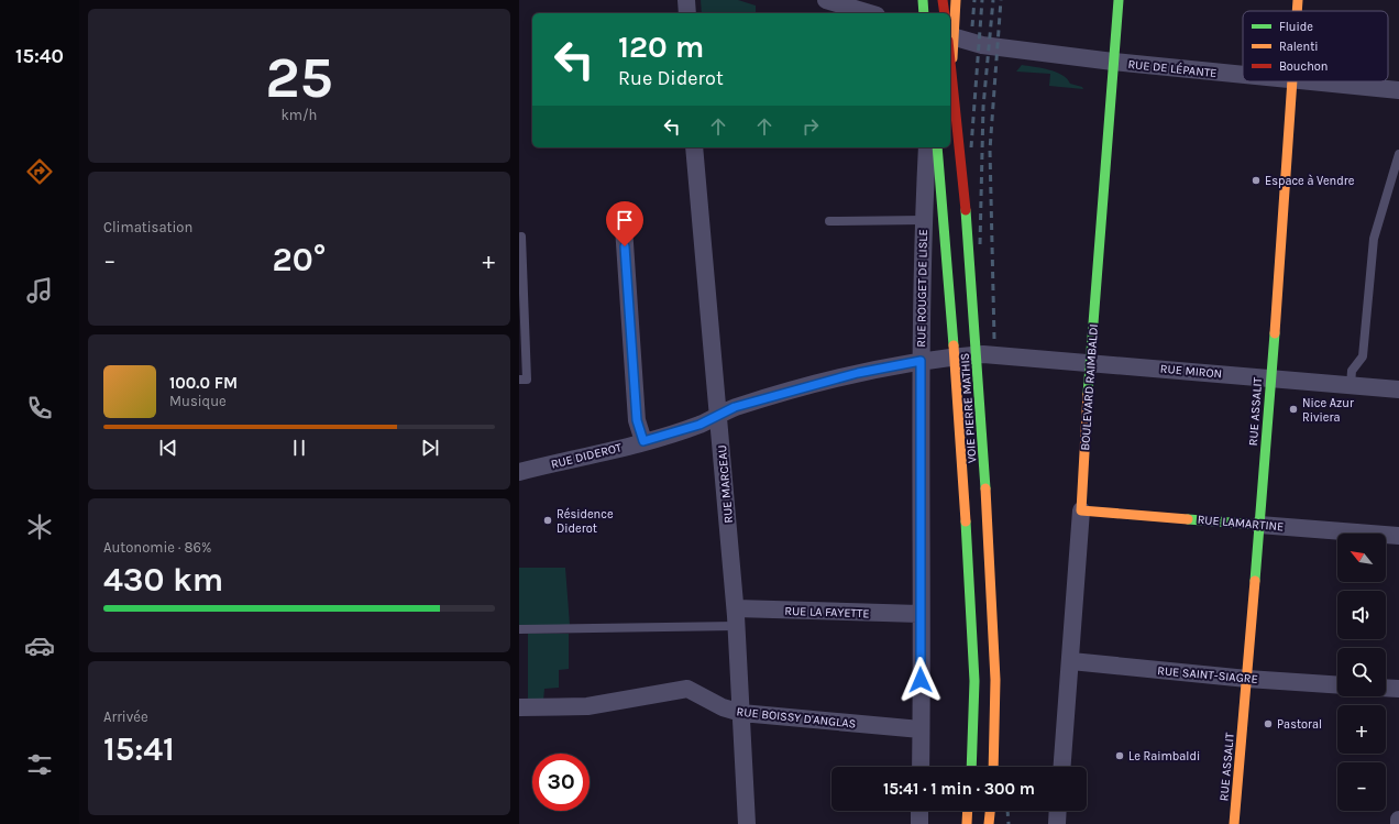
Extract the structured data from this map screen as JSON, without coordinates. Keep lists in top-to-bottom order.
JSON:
{
  "streets": {
    "main road": [
      "BOULEVARD RAIMBALDI",
      "VOIE PIERRE MATHIS",
      "RUE ASSALIT",
      "RUE LAMARTINE"
    ],
    "street": [
      "RUE DE LÉPANTE",
      "RUE ROUGET DE LISLE",
      "RUE MIRON",
      "RUE DIDEROT",
      "RUE MARCEAU",
      "RUE LA FAYETTE",
      "RUE SAINT-SIAGRE",
      "RUE BOISSY D'ANGLAS"
    ]
  },
  "crossings": [
    ["RUE DE LÉPANTE", "BOULEVARD RAIMBALDI"],
    ["RUE ROUGET DE LISLE", "RUE DIDEROT"],
    ["RUE ROUGET DE LISLE", "RUE LA FAYETTE"],
    ["RUE ROUGET DE LISLE", "RUE BOISSY D'ANGLAS"],
    ["RUE MIRON", "BOULEVARD RAIMBALDI"],
    ["RUE MIRON", "RUE ASSALIT"],
    ["RUE MIRON", "RUE DIDEROT"],
    ["BOULEVARD RAIMBALDI", "RUE LAMARTINE"],
    ["BOULEVARD RAIMBALDI", "RUE SAINT-SIAGRE"],
    ["RUE ASSALIT", "RUE LAMARTINE"],
    ["RUE ASSALIT", "RUE SAINT-SIAGRE"],
    ["RUE DIDEROT", "RUE MARCEAU"],
    ["RUE MARCEAU", "RUE LA FAYETTE"],
    ["RUE MARCEAU", "RUE BOISSY D'ANGLAS"]
  ],
  "places": [
    "Espace à Vendre",
    "Nice Azur Riviera",
    "Résidence Diderot",
    "Pastoral",
    "Le Raimbaldi"
  ],
  "legend": ["Fluide", "Ralenti", "Bouchon"],
  "north": "top left",
  "page": {
    "tabs": "15:40",
    "tile": [
      ["25", "km/h"],
      "Climatisation",
      ["Autonomie · 86%", "430 km"],
      ["Arrivée", "15:41"]
    ],
    "turn": ["120 m", "Rue Diderot"],
    "heat": ["−", "20°", "+"],
    "song": ["100.0 FM", "Musique"],
    "map_buttons": ["+", "−"],
    "limit": "30",
    "trip": "15:41 · 1 min · 300 m"
  }
}
